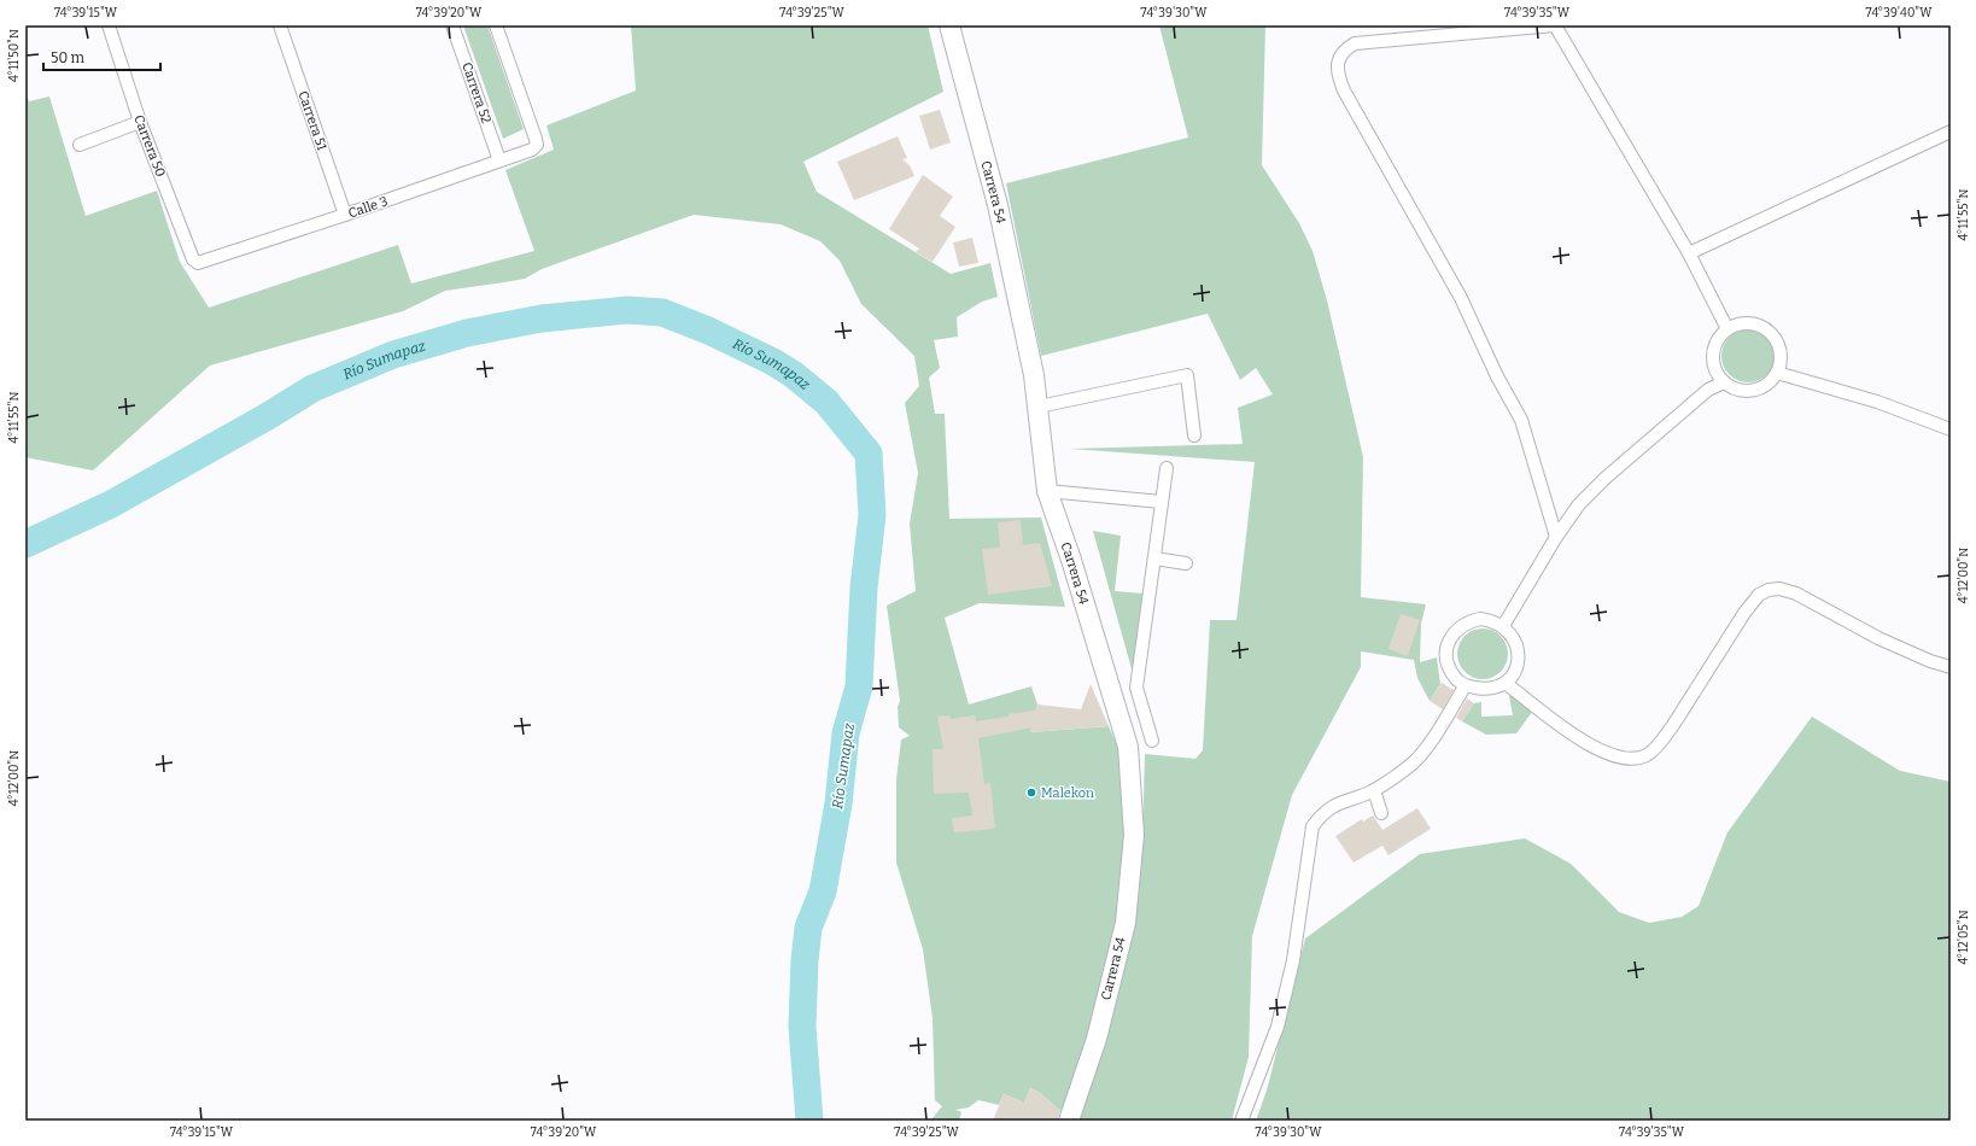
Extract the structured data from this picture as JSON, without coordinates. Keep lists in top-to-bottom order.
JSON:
{
  "streets": {
    "main road": ["Carrera 54"],
    "street": [
      "Carrera 52",
      "Carrera 51",
      "Carrera 50",
      "Calle 3"
    ]
  },
  "crossings": [
    ["Carrera 52", "Calle 3"],
    ["Carrera 51", "Calle 3"],
    ["Carrera 50", "Calle 3"]
  ],
  "water": ["Río Sumapaz"],
  "places": ["Malekon"],
  "scale_bar": "50 m",
  "coordinates": [
    "74°39'15\"W",
    "74°39'20\"W",
    "74°39'25\"W",
    "74°39'30\"W",
    "74°39'35\"W",
    "74°39'40\"W",
    "4°11'50\"N",
    "4°11'55\"N",
    "4°12'00\"N",
    "4°12'05\"N"
  ]
}
